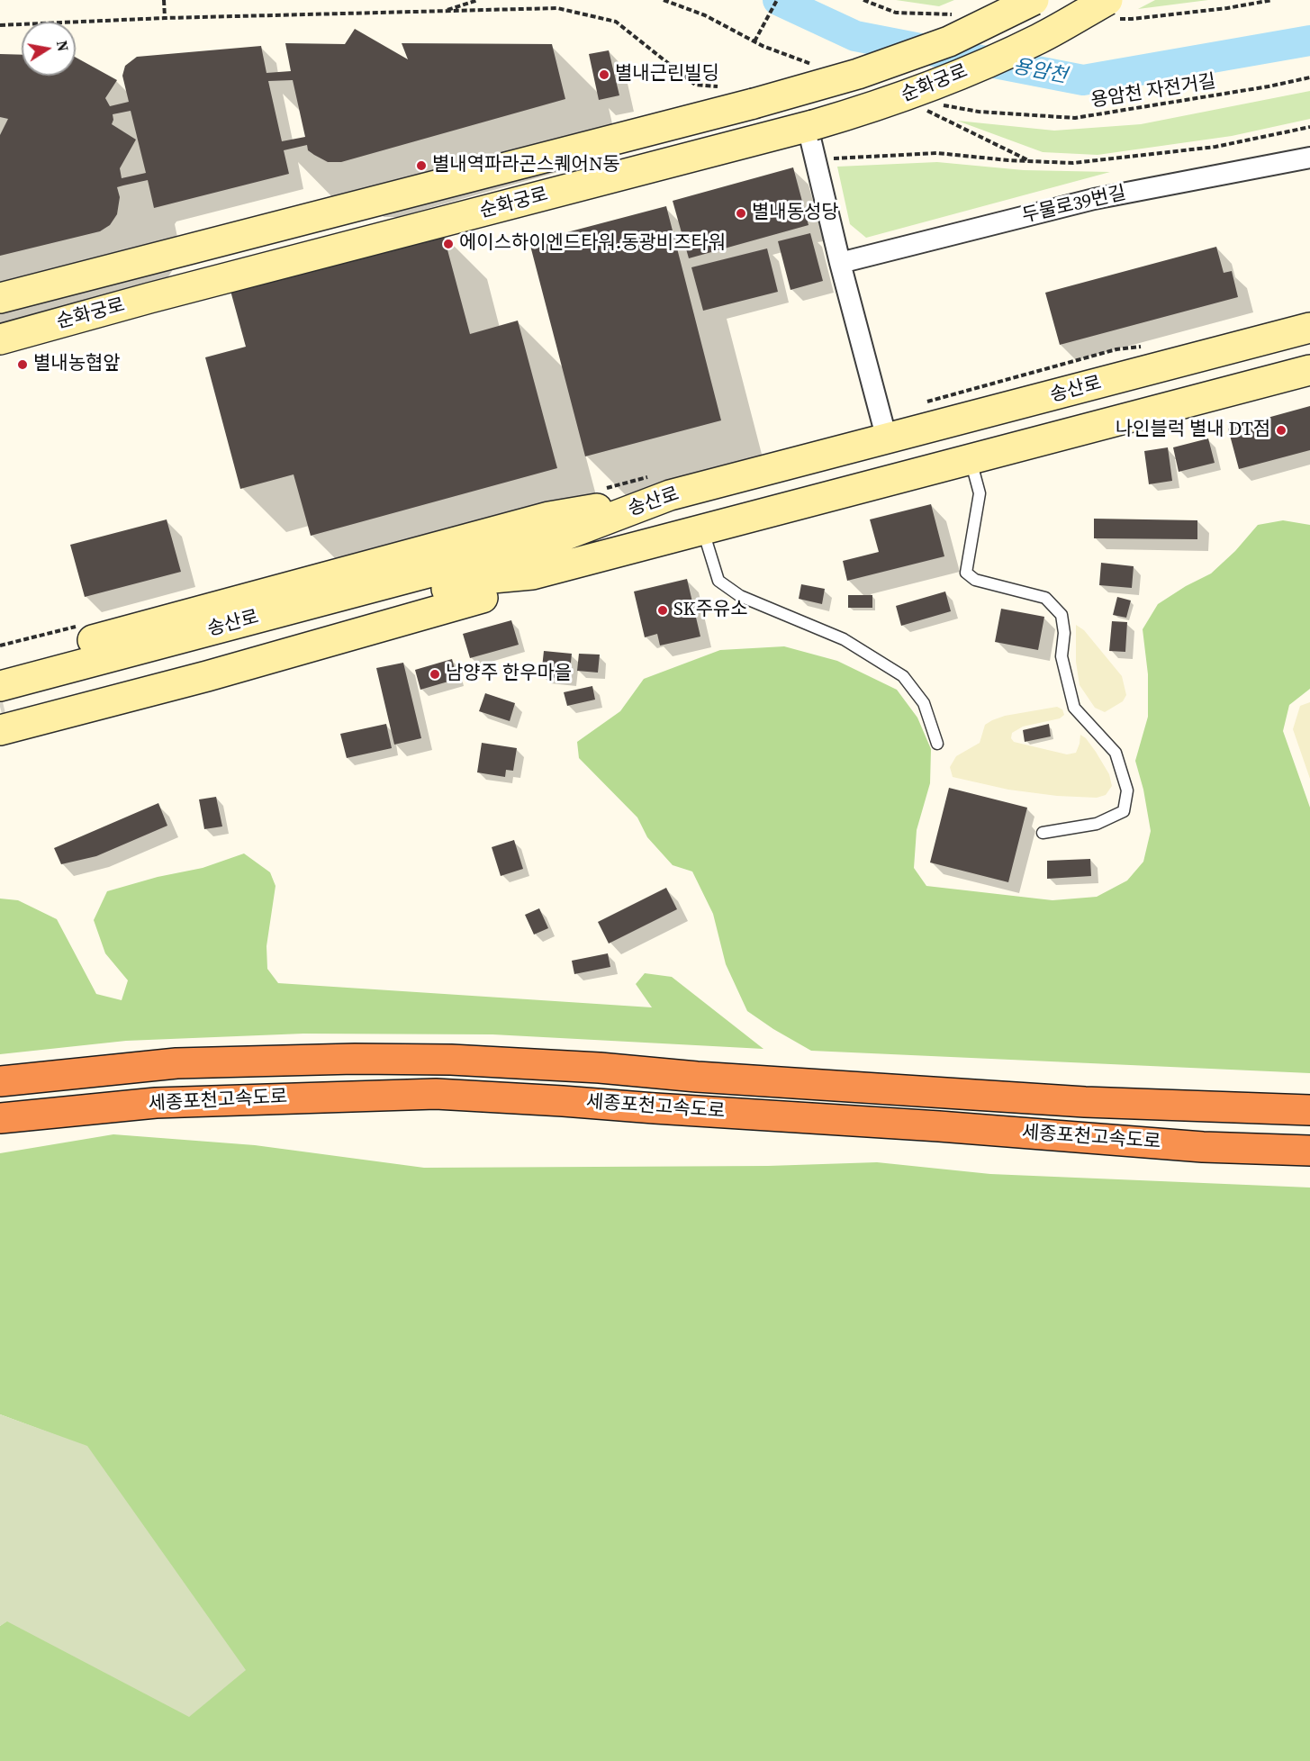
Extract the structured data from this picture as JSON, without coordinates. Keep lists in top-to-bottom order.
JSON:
{
  "streets": {
    "highway": ["세종포천고속도로"],
    "street": ["순화궁로", "두물로39번길", "송산로"],
    "path": ["용암천 자전거길"]
  },
  "water": ["용암천"],
  "places": [
    "별내근린빌딩",
    "별내역파라곤스퀘어N동",
    "별내동성당",
    "에이스하이엔드타워.동광비즈타워",
    "별내농협앞",
    "나인블럭 별내 DT점",
    "SK주유소",
    "남양주 한우마을"
  ],
  "north": "right"
}
